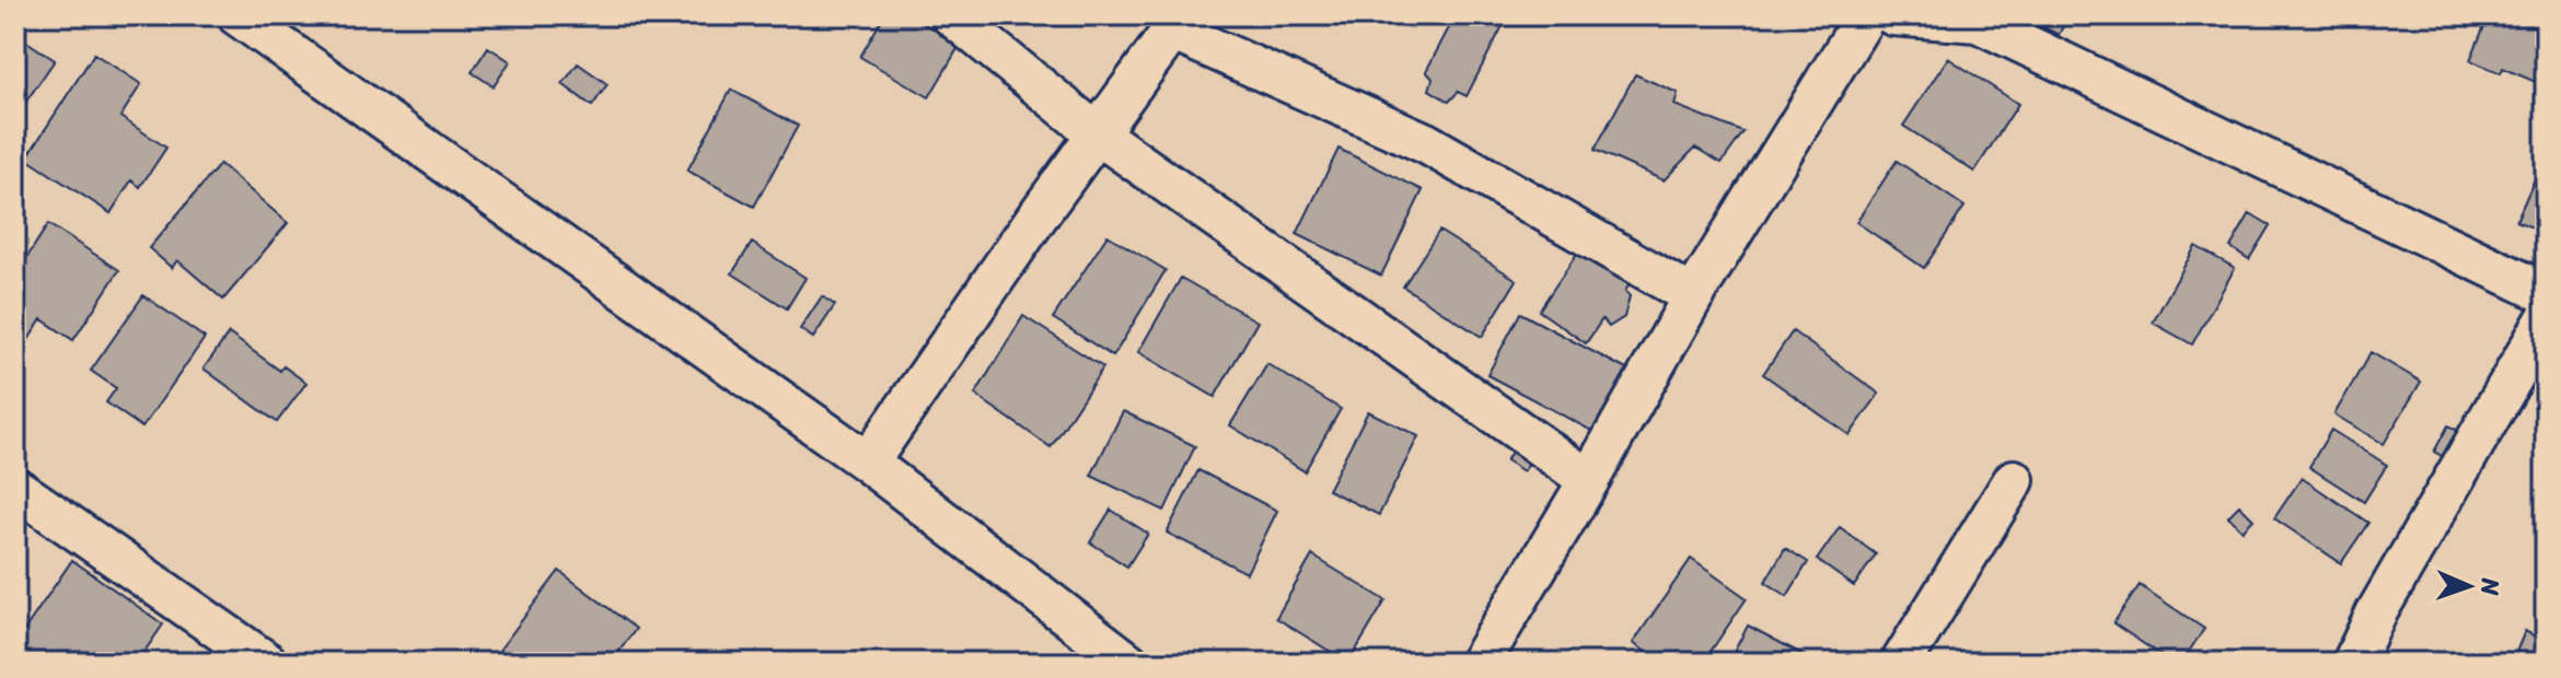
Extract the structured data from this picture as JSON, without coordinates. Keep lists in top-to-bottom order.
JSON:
{
  "north": "right"
}
